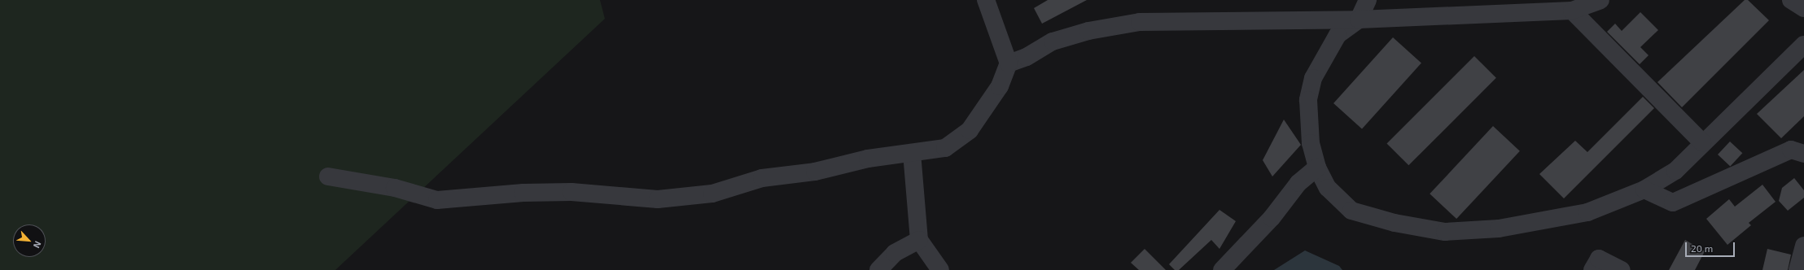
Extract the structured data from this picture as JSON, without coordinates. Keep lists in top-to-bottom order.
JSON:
{
  "scale_bar": "20 m",
  "north": "bottom right"
}
